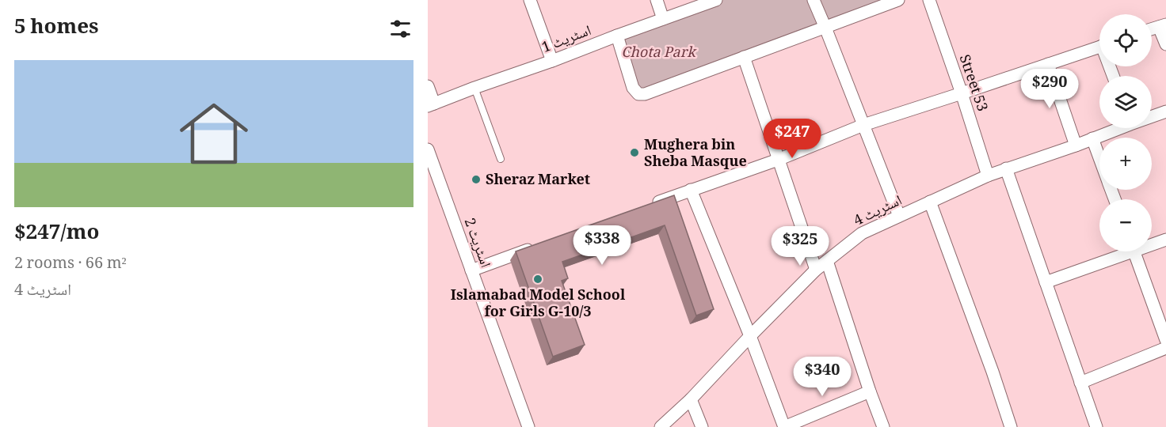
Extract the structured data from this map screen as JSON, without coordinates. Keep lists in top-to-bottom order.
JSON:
{
  "streets": {
    "street": [
      "اسٹریٹ 1",
      "Street 53",
      "اسٹریٹ 4",
      "اسٹریٹ 2"
    ]
  },
  "crossings": [
    ["Street 53", "اسٹریٹ 4"]
  ],
  "parks": ["Chota Park"],
  "places": ["Mughera bin Sheba Masque", "Sheraz Market", "Islamabad Model School for Girls G-10/3"],
  "page": {
    "heading": "5 homes",
    "map_buttons": ["+", "−"],
    "list": [
      {
        "name": "$247/mo",
        "note": "2 rooms · 66 m² · اسٹریٹ 4"
      }
    ],
    "price": [
      "$290",
      "$247",
      "$338",
      "$325",
      "$340"
    ]
  }
}
